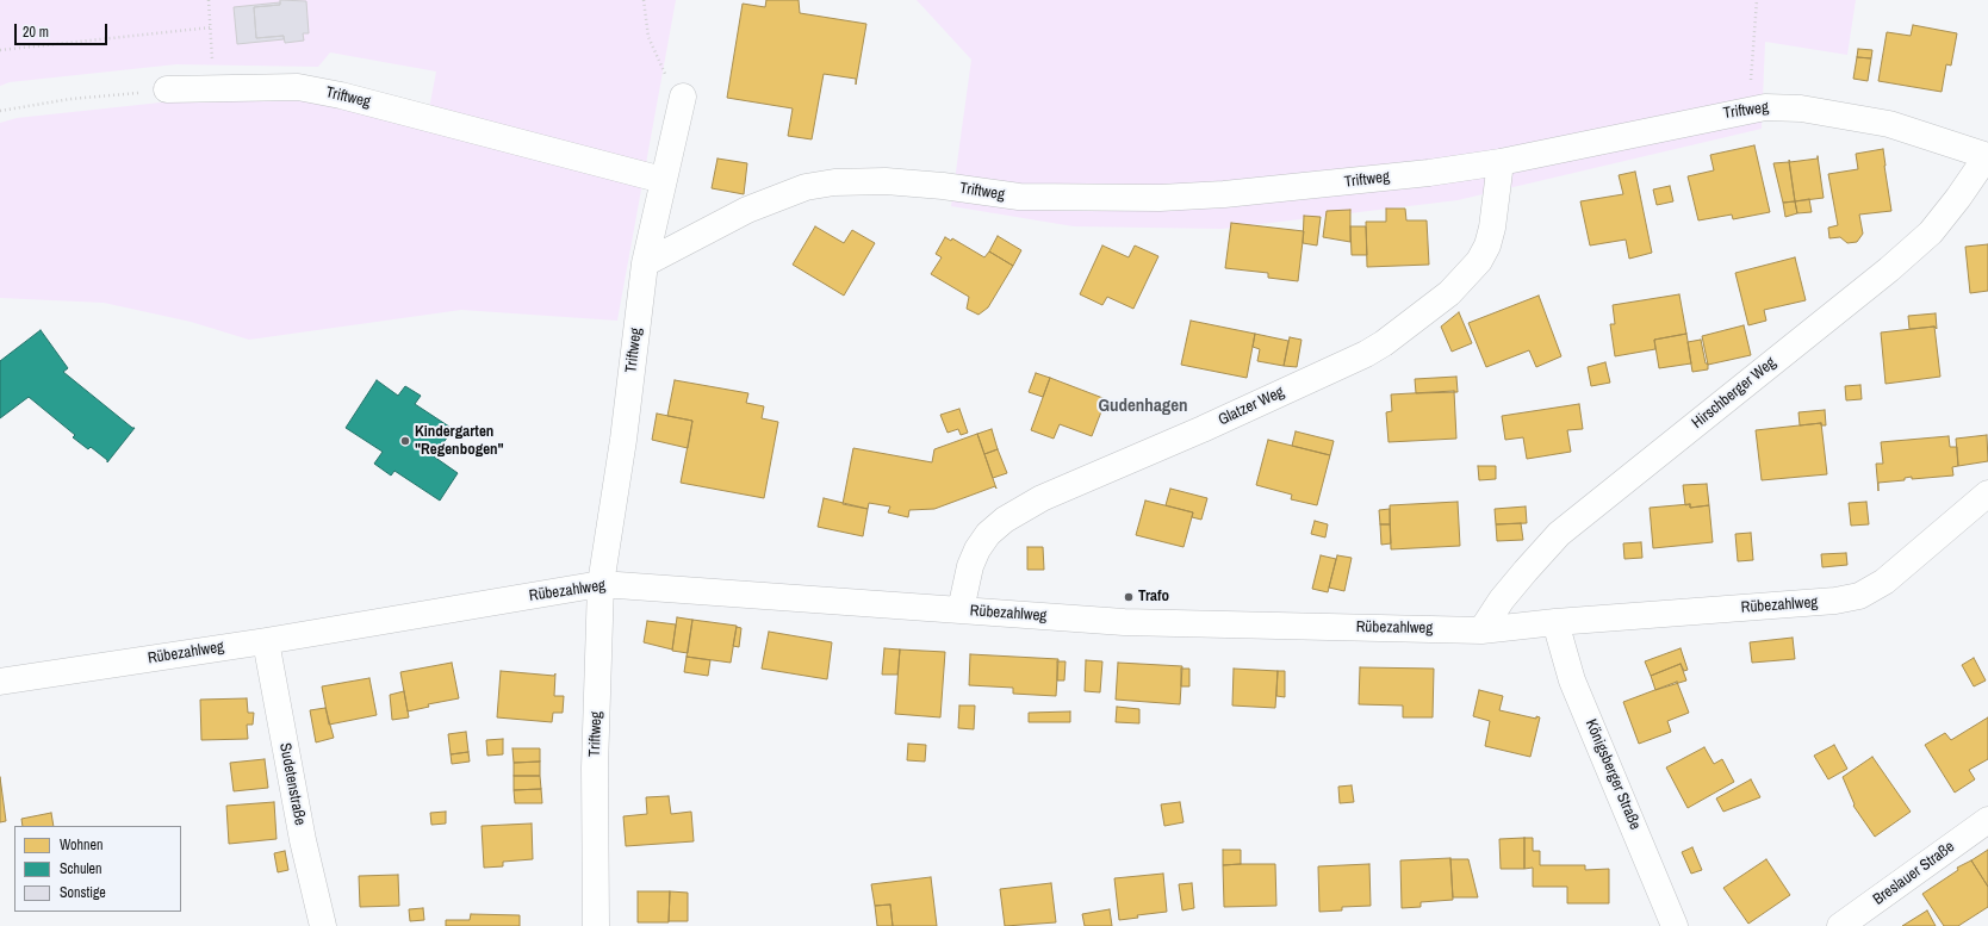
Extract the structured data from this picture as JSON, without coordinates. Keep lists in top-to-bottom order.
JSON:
{
  "streets": {
    "street": [
      "Triftweg",
      "Hirschberger Weg",
      "Glatzer Weg",
      "Rübezahlweg",
      "Königsberger Straße",
      "Sudetenstraße",
      "Breslauer Straße"
    ]
  },
  "crossings": [
    ["Triftweg", "Hirschberger Weg"],
    ["Triftweg", "Glatzer Weg"],
    ["Triftweg", "Rübezahlweg"],
    ["Hirschberger Weg", "Rübezahlweg"],
    ["Glatzer Weg", "Rübezahlweg"],
    ["Rübezahlweg", "Königsberger Straße"],
    ["Rübezahlweg", "Sudetenstraße"]
  ],
  "districts": ["Gudenhagen"],
  "places": ["Kindergarten \"Regenbogen\"", "Trafo"],
  "legend": ["Wohnen", "Schulen", "Sonstige"],
  "scale_bar": "20 m"
}
